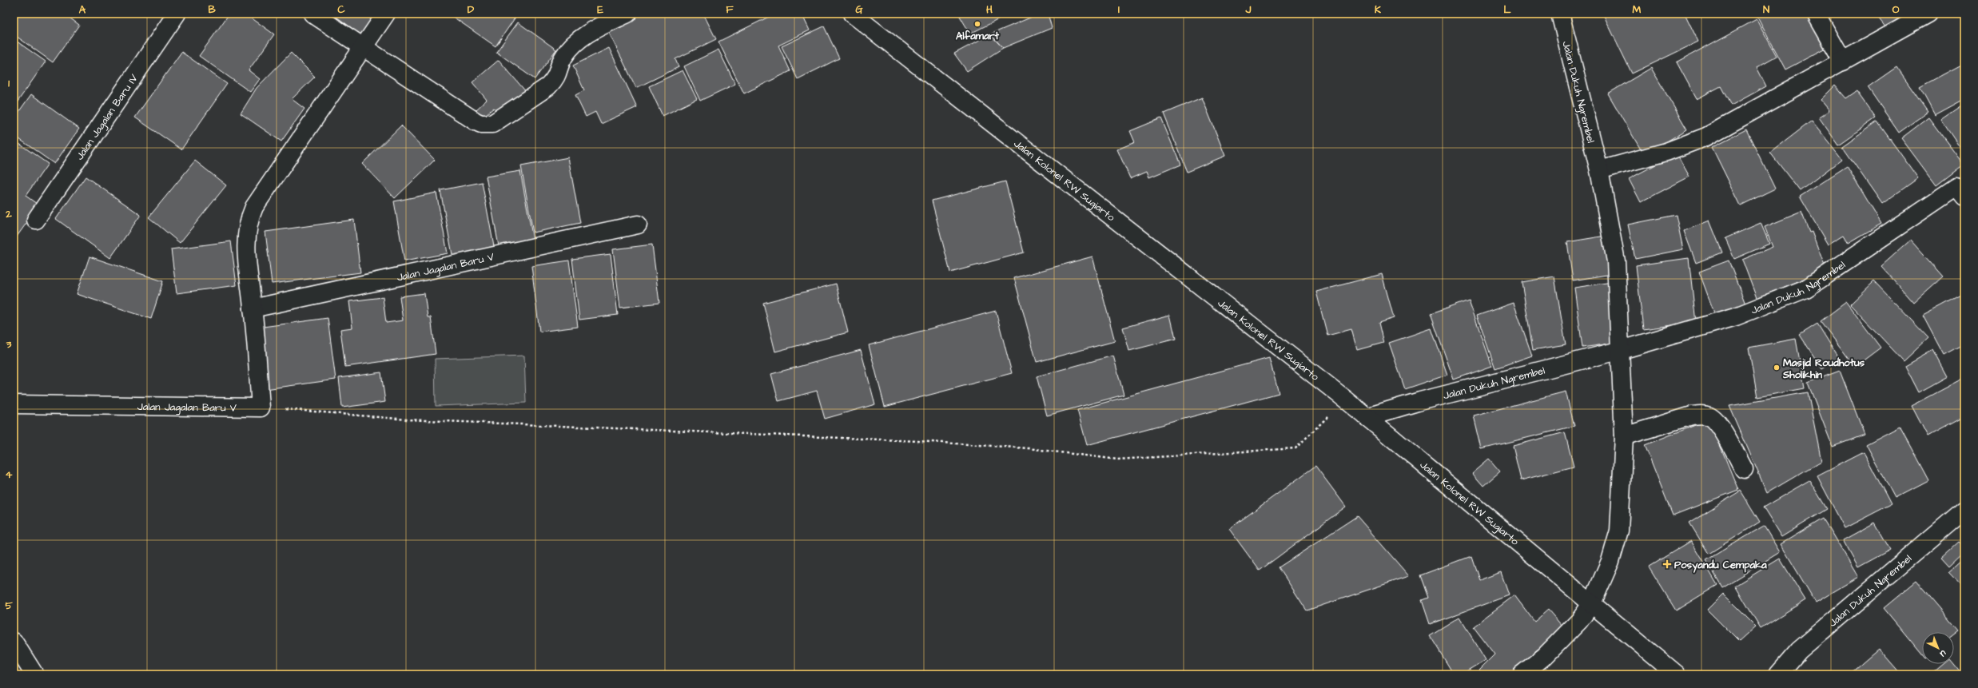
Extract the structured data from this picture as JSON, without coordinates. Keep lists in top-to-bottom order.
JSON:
{
  "streets": {
    "street": [
      "Jalan Dukuh Ngrembel",
      "Jalan Jagalan Baru IV",
      "Jalan Kolonel RW Sugiarto",
      "Jalan Jagalan Baru V"
    ]
  },
  "crossings": [
    ["Jalan Dukuh Ngrembel", "Jalan Kolonel RW Sugiarto"]
  ],
  "places": {
    "other": ["Alfamart", "Masjid Roudhotus Sholikhin"],
    "health": ["Posyandu Cempaka"]
  },
  "north": "bottom right",
  "grid": {
    "columns": [
      "A",
      "B",
      "C",
      "D",
      "E",
      "F",
      "G",
      "H",
      "I",
      "J",
      "K",
      "L",
      "M",
      "N",
      "O"
    ],
    "rows": [
      "1",
      "2",
      "3",
      "4",
      "5"
    ]
  }
}
